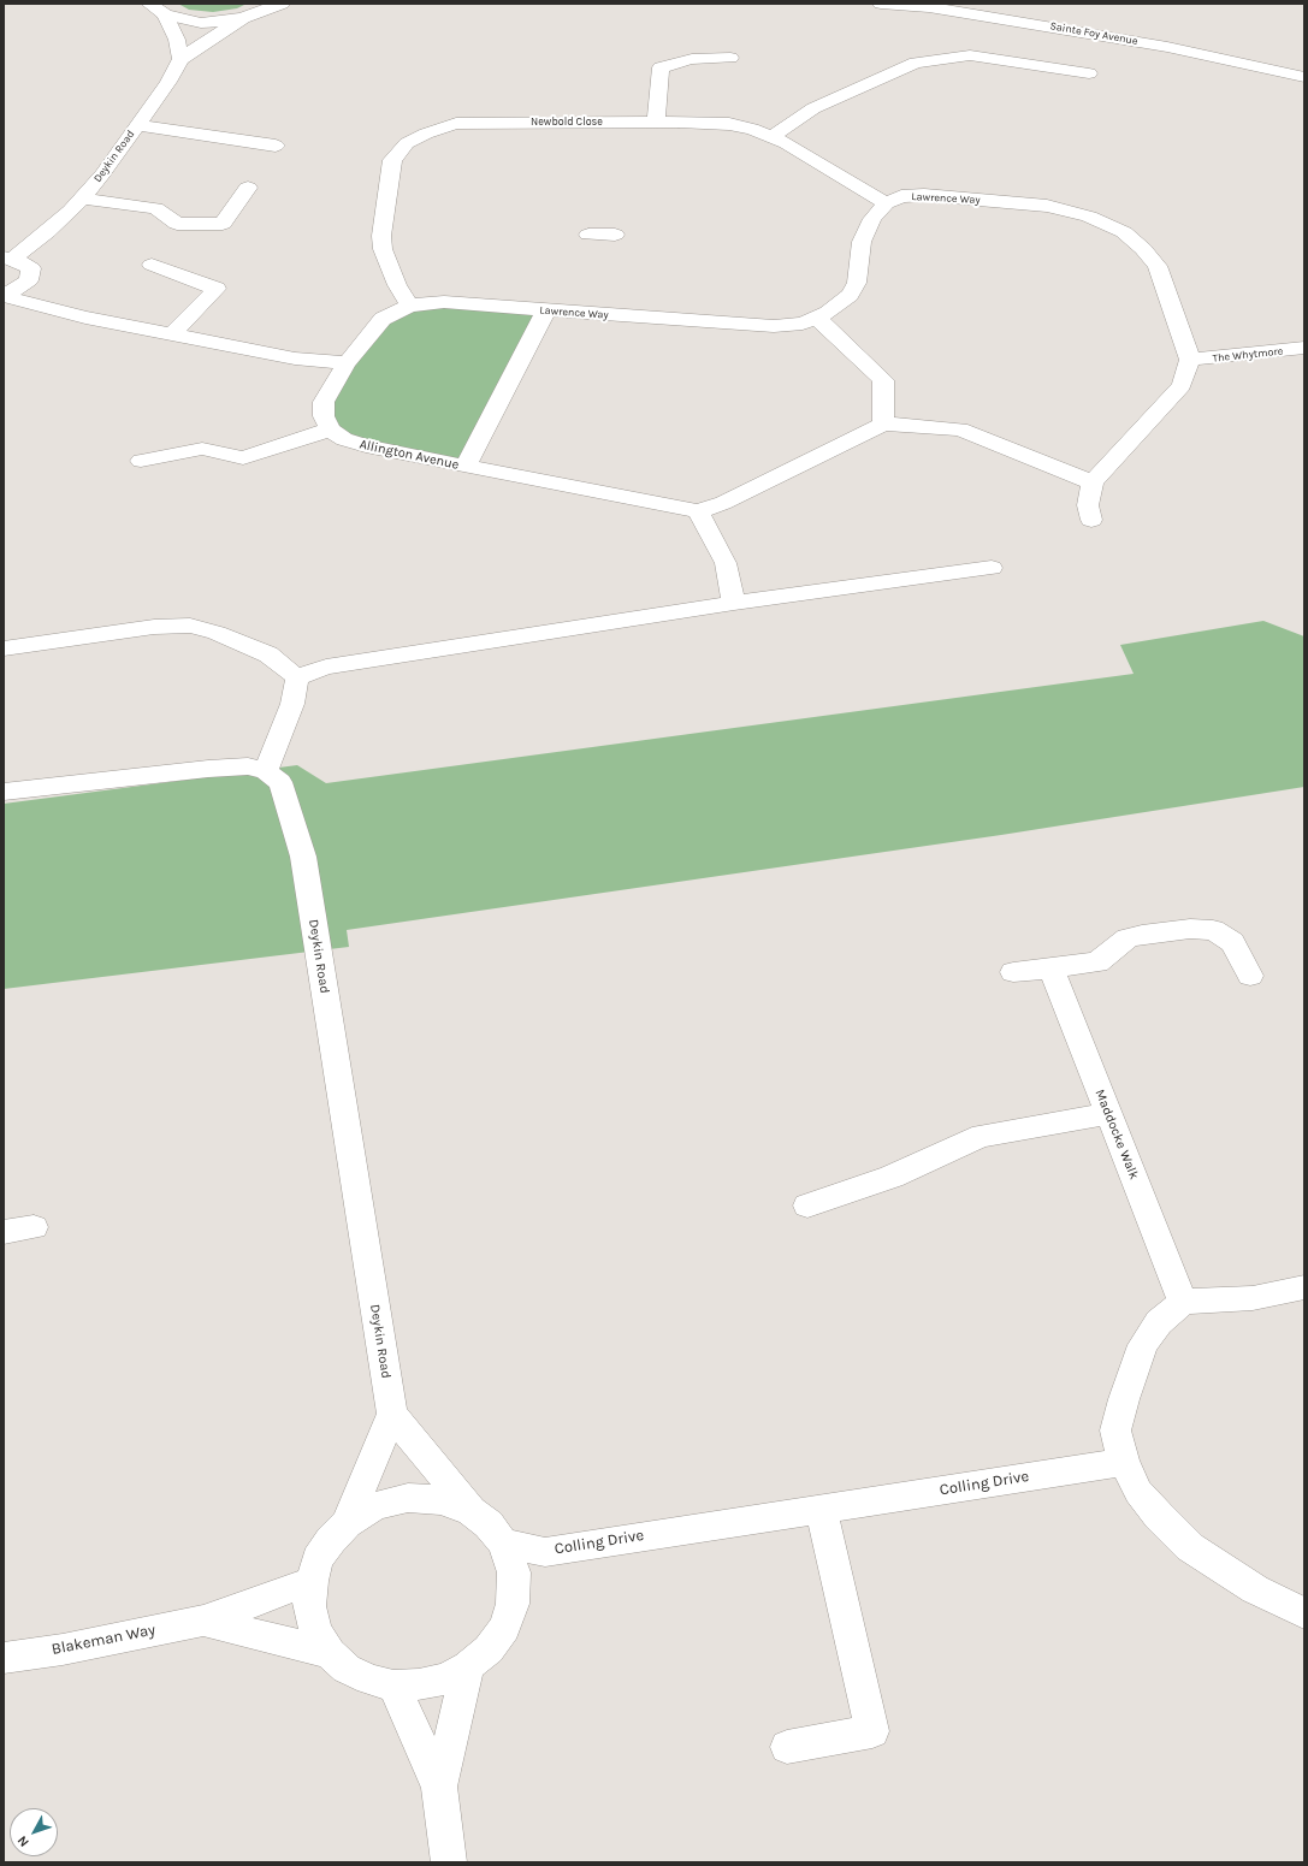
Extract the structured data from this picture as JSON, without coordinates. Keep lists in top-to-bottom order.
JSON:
{
  "streets": {
    "main road": [
      "Sainte Foy Avenue",
      "Newbold Close",
      "Deykin Road",
      "Lawrence Way",
      "The Whytmore",
      "Allington Avenue",
      "Maddocke Walk",
      "Colling Drive",
      "Blakeman Way"
    ]
  },
  "crossings": [
    ["Newbold Close", "Lawrence Way"],
    ["Lawrence Way", "The Whytmore"]
  ],
  "north": "bottom left"
}
